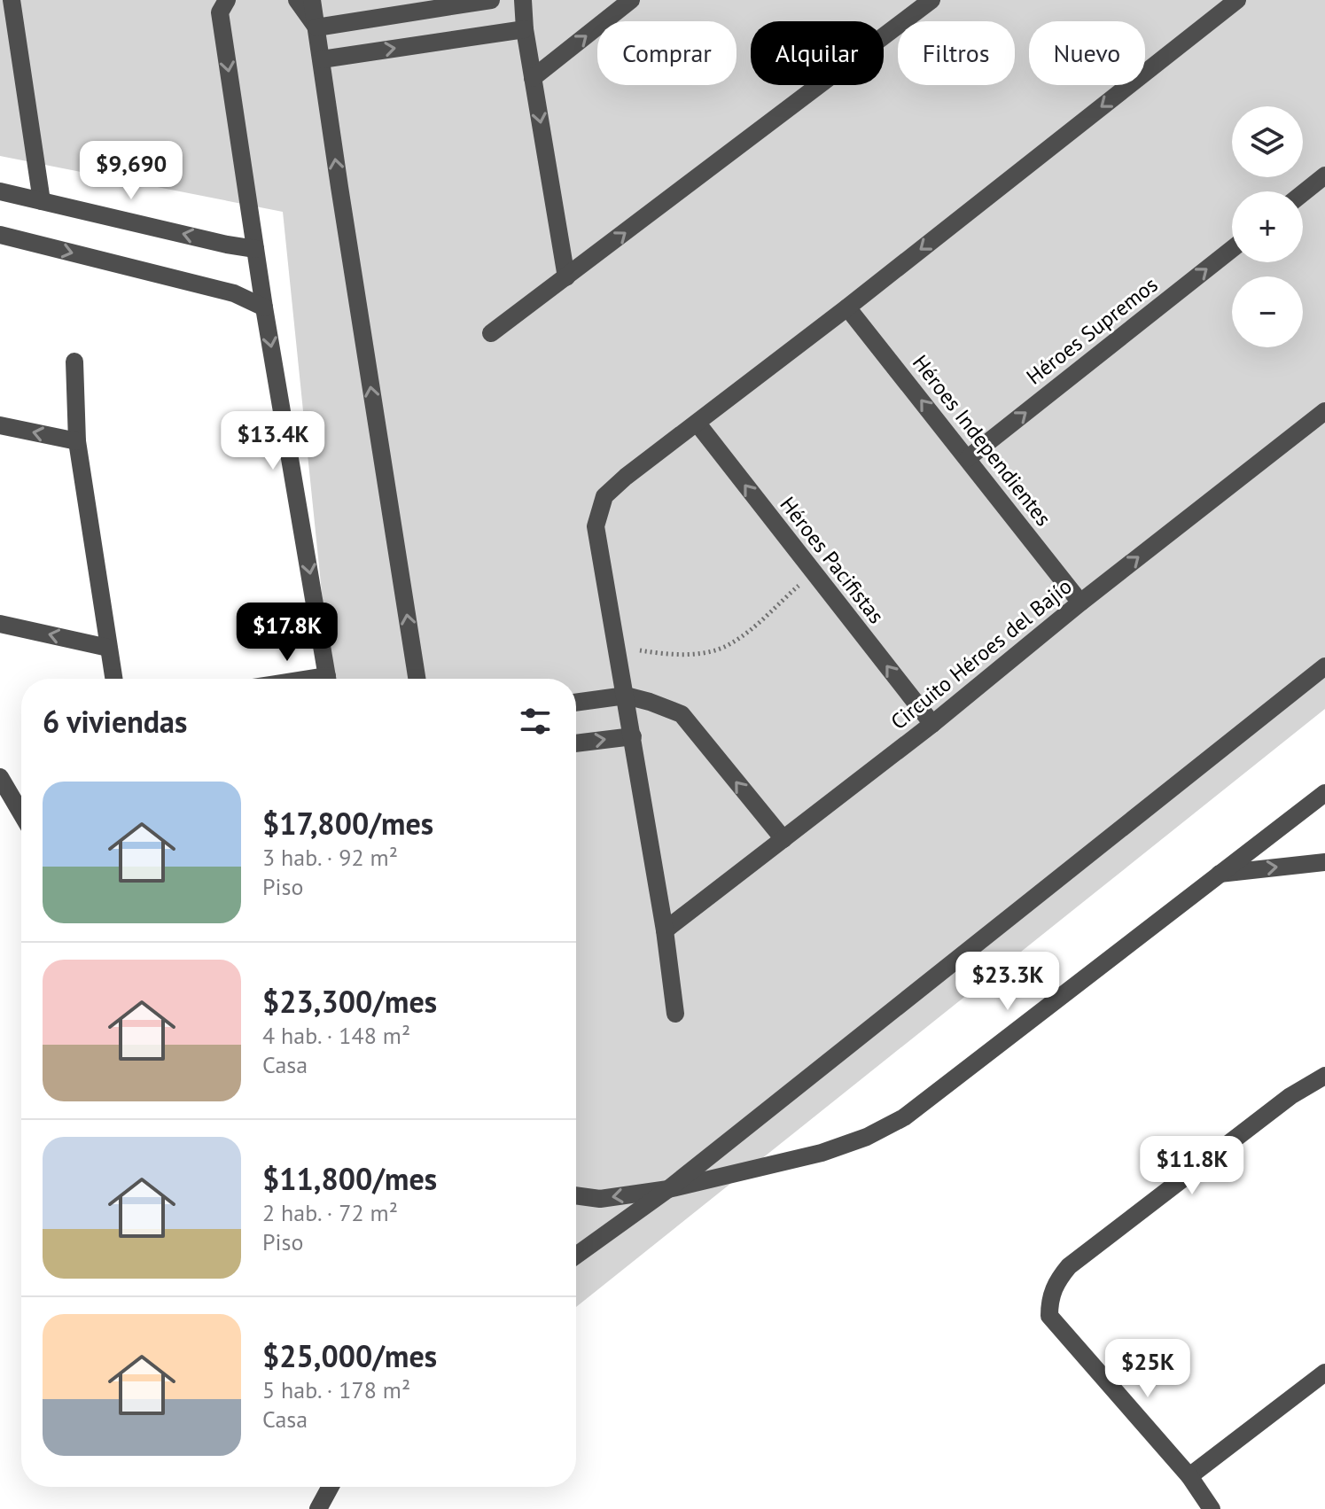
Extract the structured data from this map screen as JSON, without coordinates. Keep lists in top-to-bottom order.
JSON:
{
  "streets": {
    "street": [
      "Héroes Supremos",
      "Héroes Independientes",
      "Héroes Pacifistas",
      "Circuito Héroes del Bajío"
    ]
  },
  "crossings": [
    ["Héroes Supremos", "Héroes Independientes"],
    ["Héroes Independientes", "Circuito Héroes del Bajío"],
    ["Héroes Pacifistas", "Circuito Héroes del Bajío"]
  ],
  "one_way": [
    "Héroes Supremos",
    "Héroes Independientes",
    "Héroes Pacifistas",
    "Circuito Héroes del Bajío"
  ],
  "page": {
    "chip": [
      "Comprar",
      "Alquilar",
      "Filtros",
      "Nuevo"
    ],
    "map_buttons": ["+", "−"],
    "price": [
      "$9,690",
      "$13.4K",
      "$17.8K",
      "$23.3K",
      "$11.8K",
      "$25K"
    ],
    "heading": "6 viviendas",
    "list": [
      {
        "name": "$17,800/mes",
        "note": "3 hab. · 92 m² · Piso"
      },
      {
        "name": "$23,300/mes",
        "note": "4 hab. · 148 m² · Casa"
      },
      {
        "name": "$11,800/mes",
        "note": "2 hab. · 72 m² · Piso"
      },
      {
        "name": "$25,000/mes",
        "note": "5 hab. · 178 m² · Casa"
      }
    ]
  }
}
